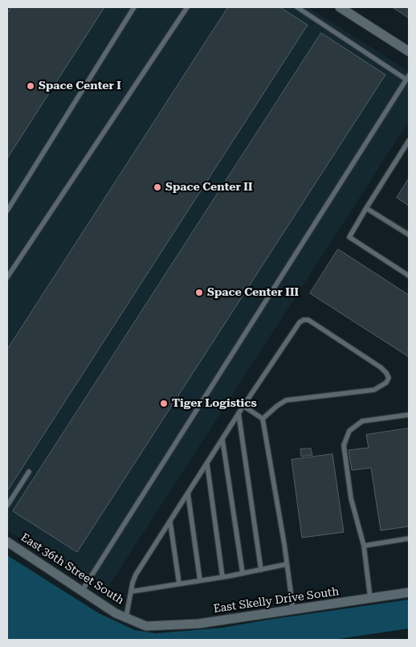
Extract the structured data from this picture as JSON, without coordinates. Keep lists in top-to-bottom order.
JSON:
{
  "streets": {
    "street": ["East 36th Street South", "East Skelly Drive South"]
  },
  "crossings": [
    ["East 36th Street South", "East Skelly Drive South"]
  ],
  "places": [
    "Space Center I",
    "Space Center II",
    "Space Center III",
    "Tiger Logistics"
  ]
}
